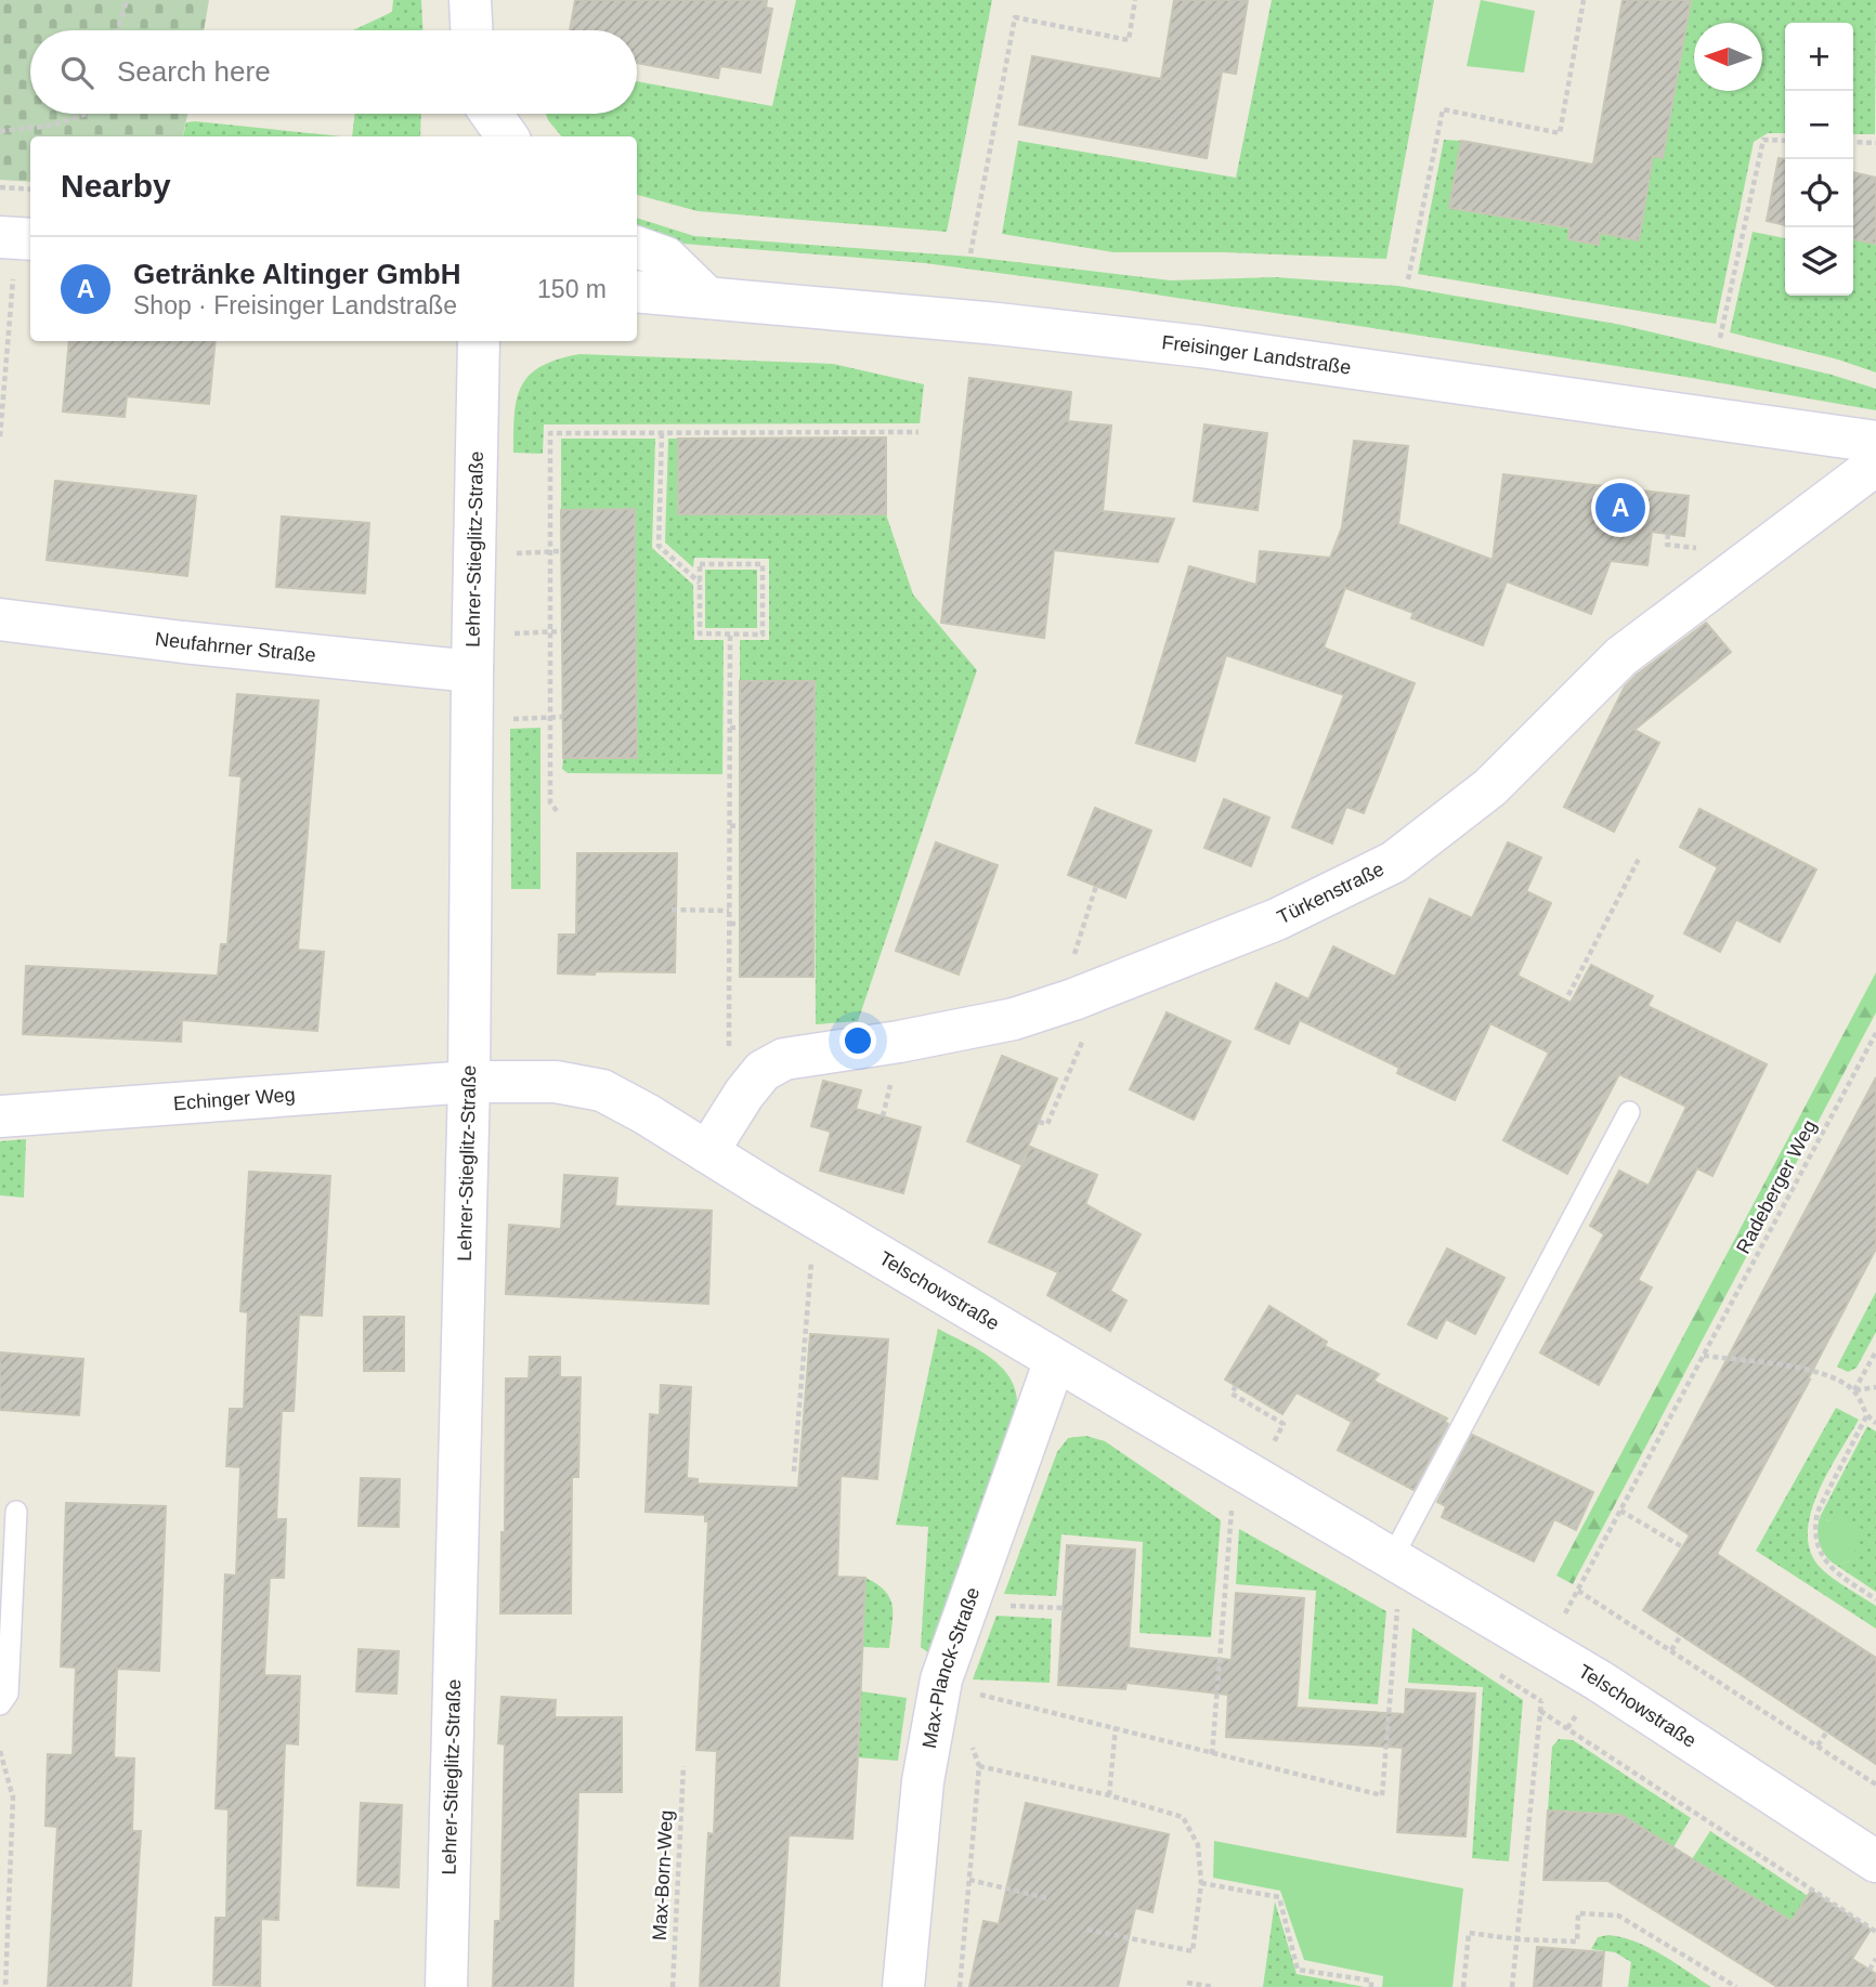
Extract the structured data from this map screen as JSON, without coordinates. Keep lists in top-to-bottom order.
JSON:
{
  "streets": {
    "street": [
      "Freisinger Landstraße",
      "Lehrer-Stieglitz-Straße",
      "Neufahrner Straße",
      "Türkenstraße",
      "Echinger Weg",
      "Telschowstraße",
      "Max-Planck-Straße"
    ],
    "path": ["Radeberger Weg", "Max-Born-Weg"]
  },
  "crossings": [
    ["Lehrer-Stieglitz-Straße", "Neufahrner Straße"],
    ["Lehrer-Stieglitz-Straße", "Echinger Weg"],
    ["Lehrer-Stieglitz-Straße", "Telschowstraße"],
    ["Türkenstraße", "Telschowstraße"],
    ["Echinger Weg", "Telschowstraße"],
    ["Radeberger Weg", "Telschowstraße"],
    ["Telschowstraße", "Max-Planck-Straße"]
  ],
  "north": "left",
  "page": {
    "map_buttons": ["+", "−"],
    "search": "Search here",
    "heading": "Nearby",
    "list": [
      {
        "mark": "A",
        "name": "Getränke Altinger GmbH",
        "note": "Shop · Freisinger Landstraße",
        "value": "150 m"
      }
    ],
    "pins": "A"
  }
}
